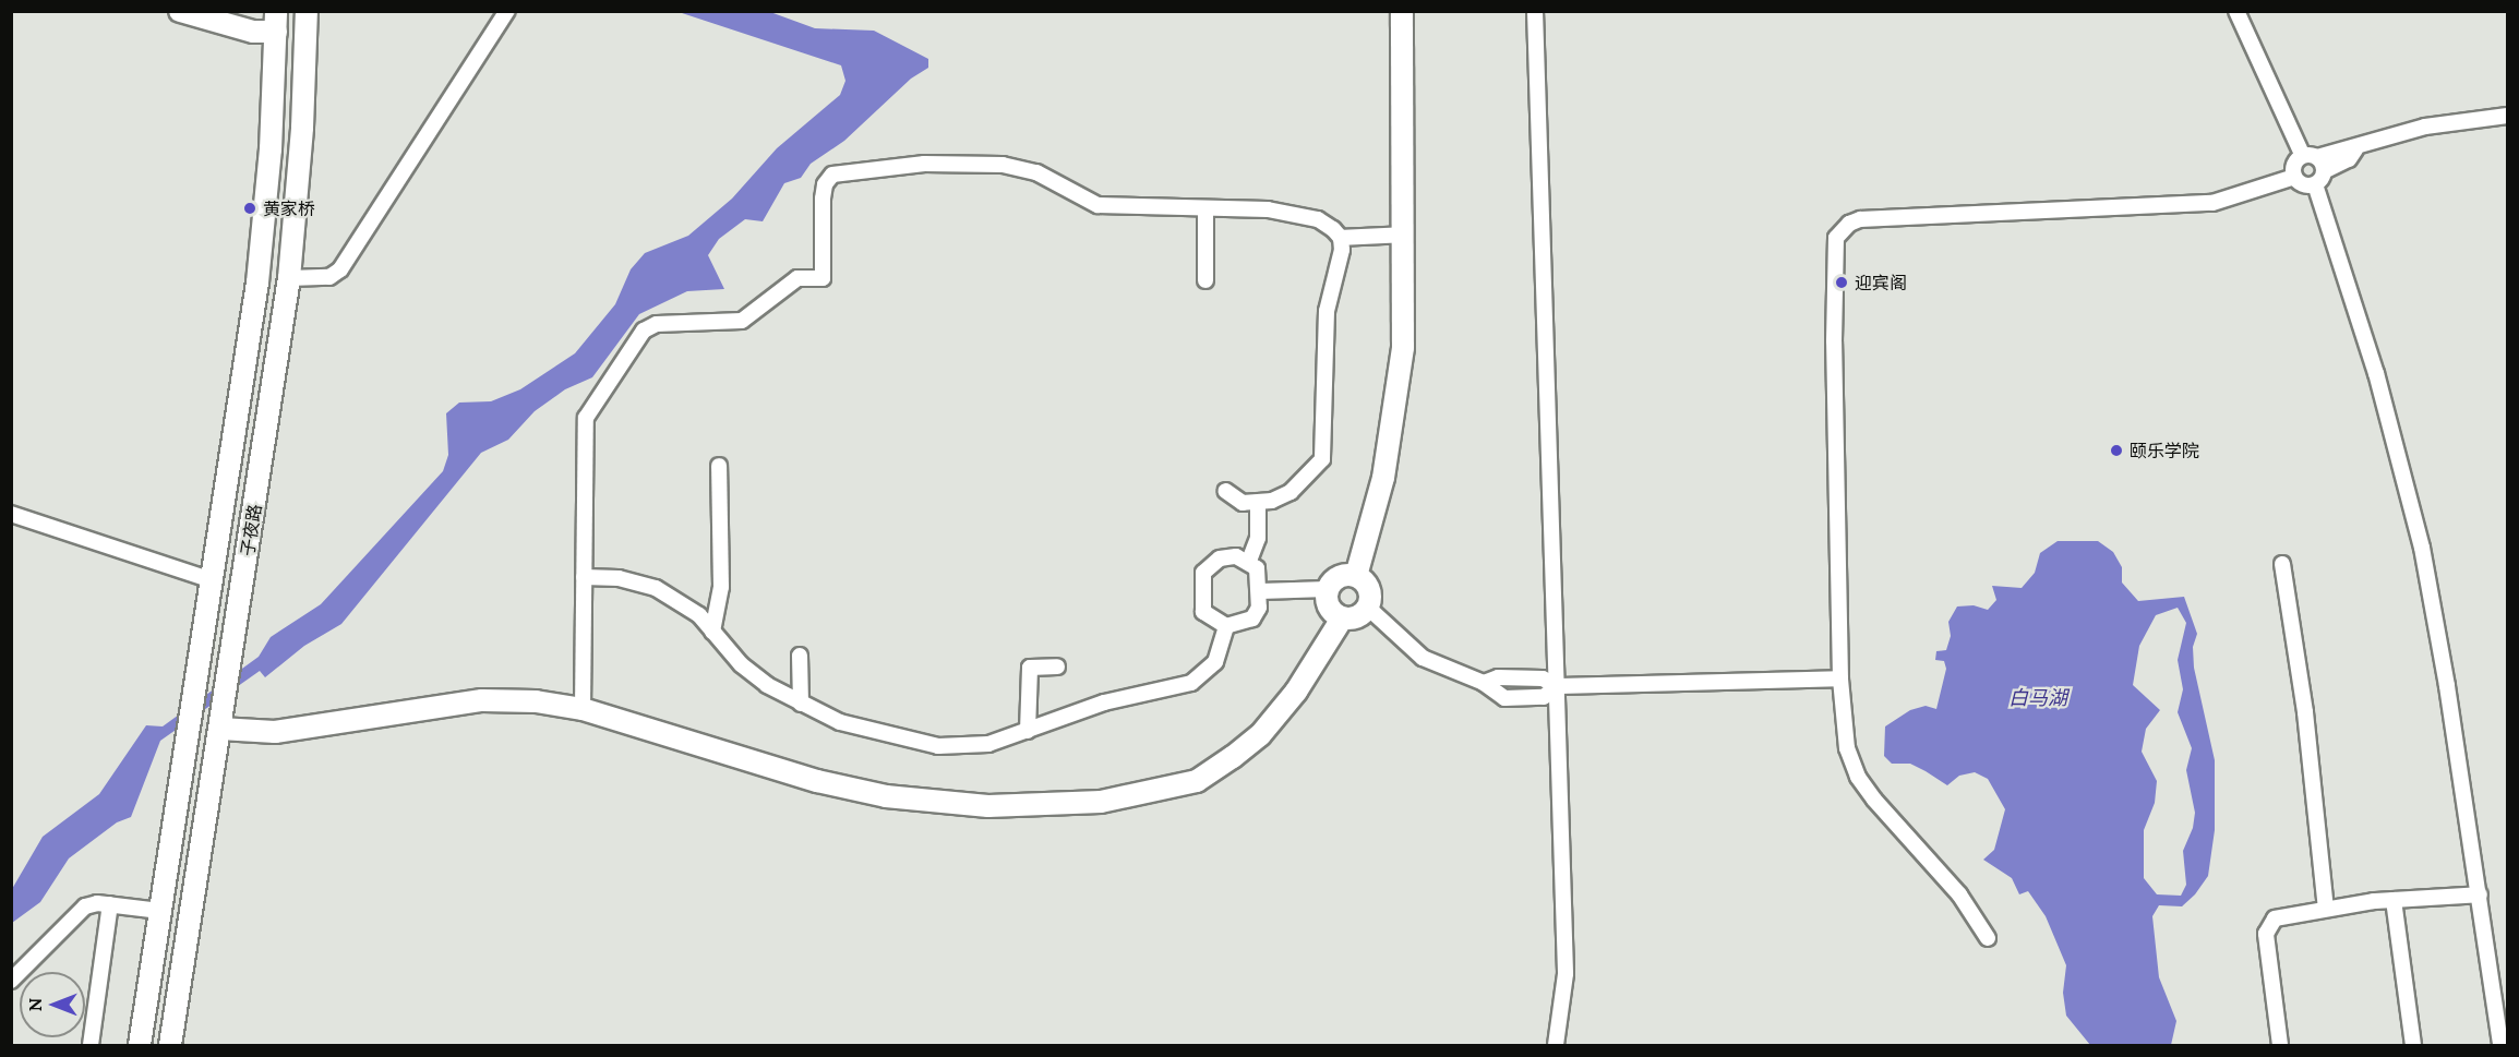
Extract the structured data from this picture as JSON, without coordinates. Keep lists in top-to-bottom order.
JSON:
{
  "streets": {
    "main road": ["子夜路"]
  },
  "water": ["白马湖"],
  "places": ["黄家桥", "迎宾阁", "颐乐学院"],
  "north": "left"
}
